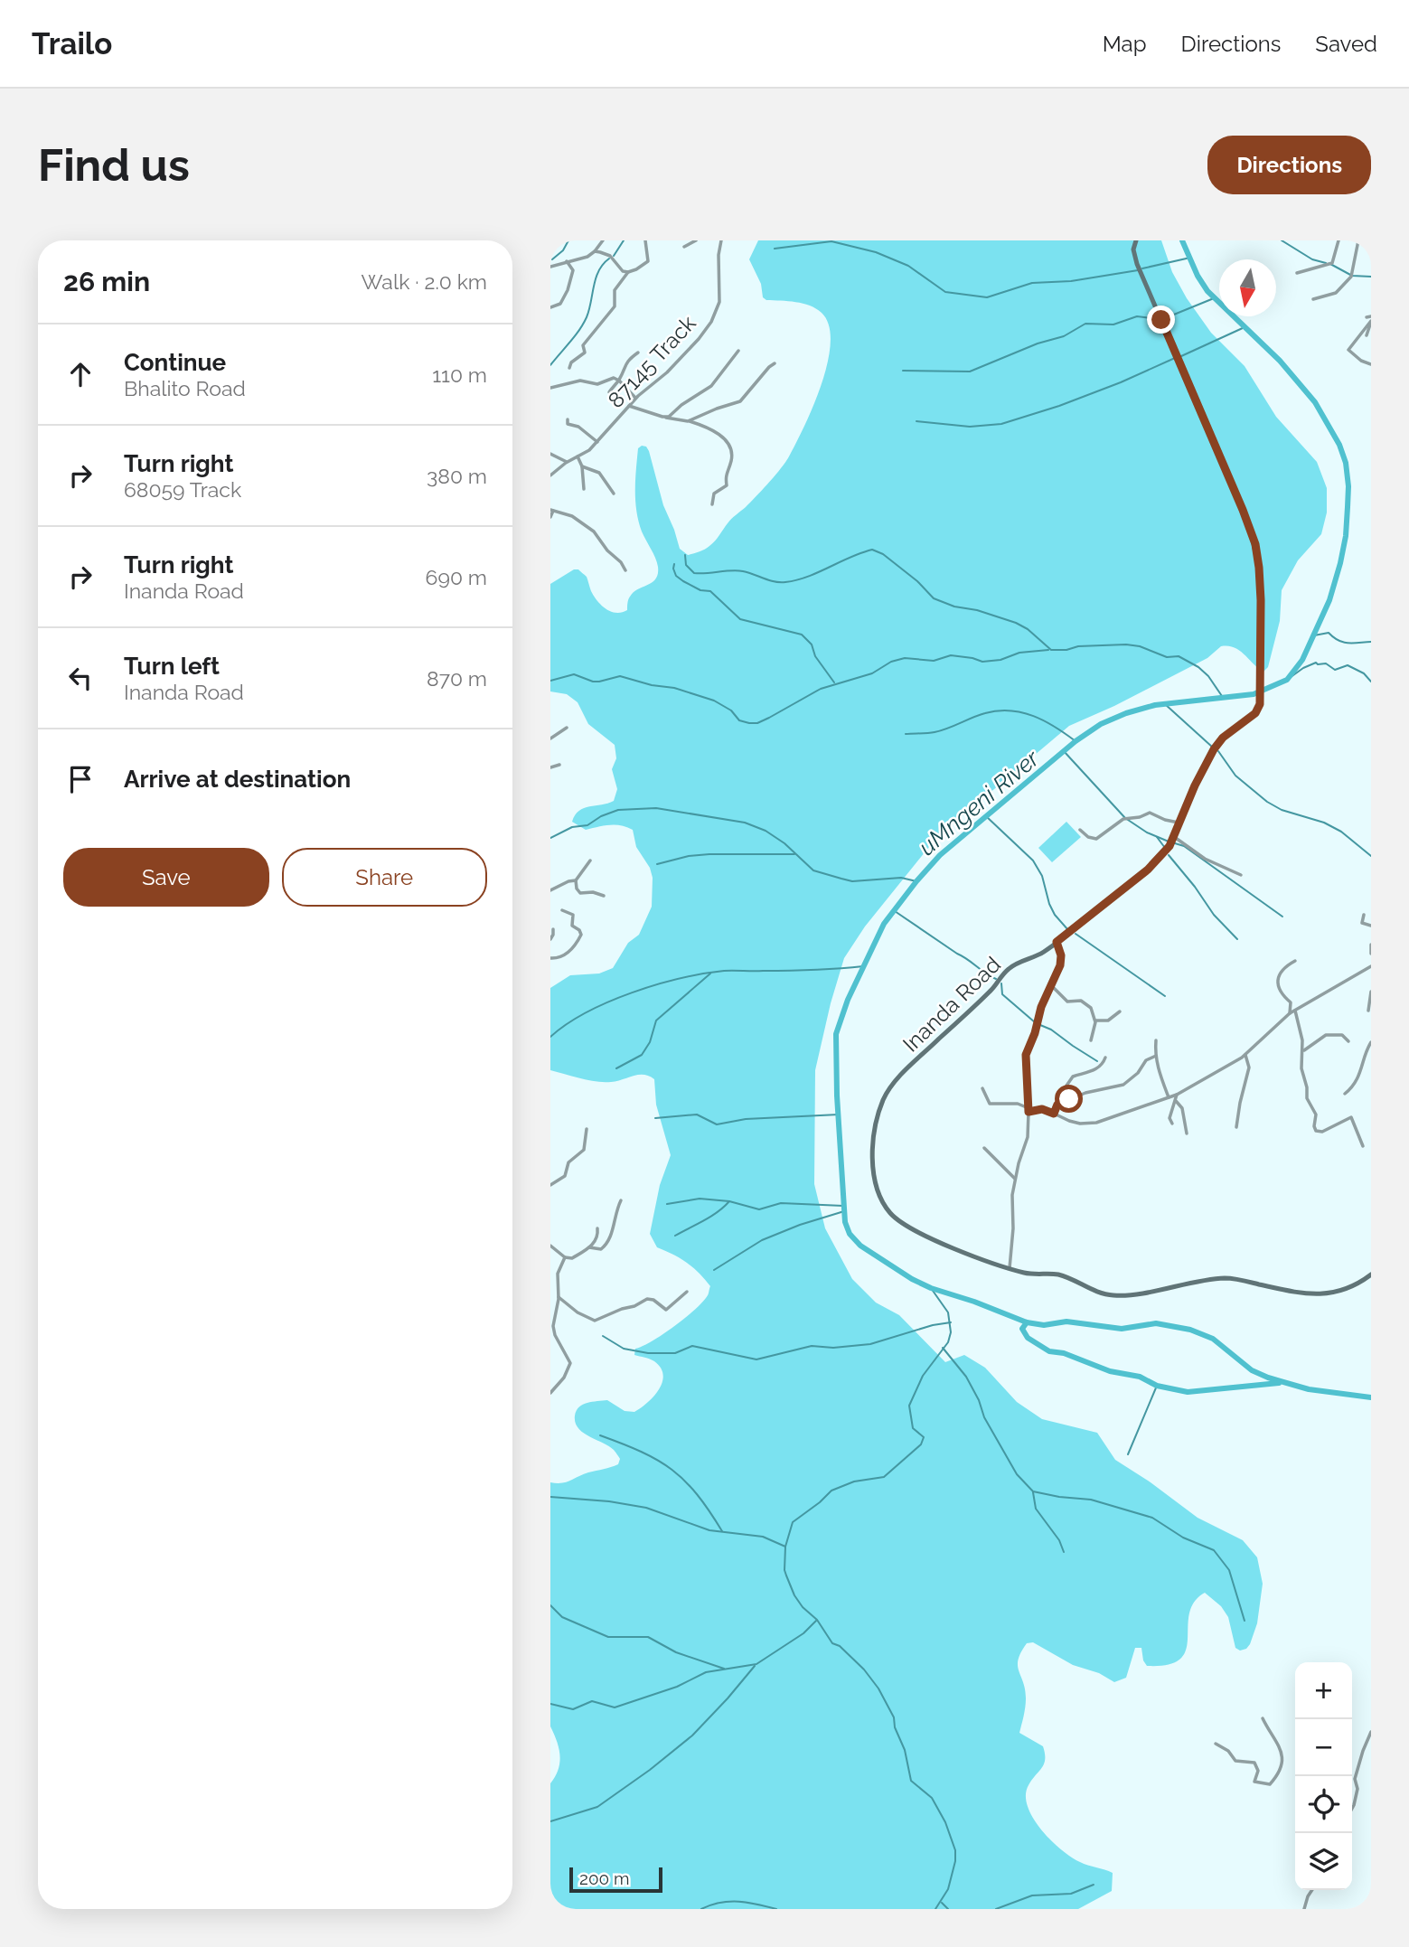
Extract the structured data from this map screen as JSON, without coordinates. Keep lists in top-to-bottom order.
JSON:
{
  "streets": {
    "street": ["87145 Track", "Inanda Road"]
  },
  "water": ["uMngeni River"],
  "scale_bar": "200 m",
  "north": "bottom",
  "page": {
    "header": "Trailo",
    "nav": ["Map", "Directions", "Saved"],
    "buttons": [
      "Directions",
      ["Save", "Share"]
    ],
    "title": "Find us",
    "heading": ["26 min", "Walk · 2.0 km"],
    "list": [
      ["Continue", "Bhalito Road", "110 m"],
      ["Turn right", "68059 Track", "380 m"],
      ["Turn right", "Inanda Road", "690 m"],
      ["Turn left", "Inanda Road", "870 m"],
      "Arrive at destination"
    ],
    "map_buttons": ["+", "−"],
    "scale": "200 m"
  }
}
